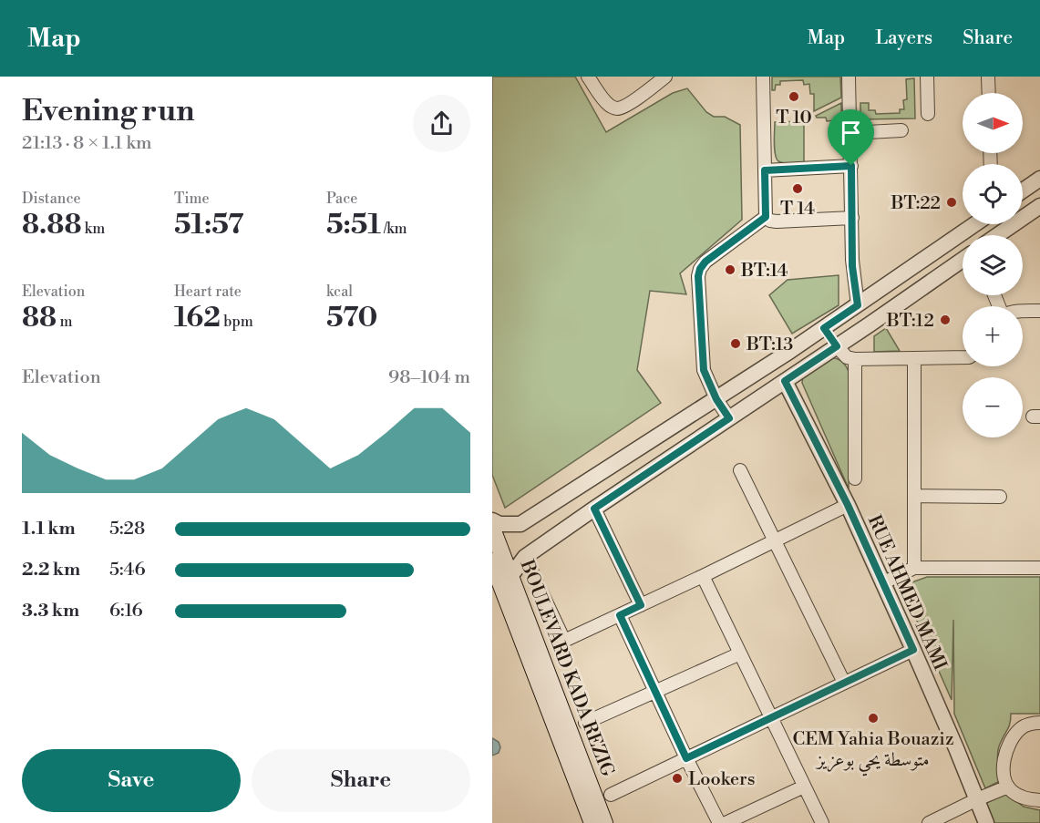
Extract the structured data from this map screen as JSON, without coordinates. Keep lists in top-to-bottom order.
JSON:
{
  "streets": {
    "main road": ["BOULEVARD KADA REZIG"],
    "street": ["RUE AHMED MAMI"]
  },
  "places": [
    "T 10",
    "T 14",
    "BT:22",
    "BT:14",
    "BT:12",
    "BT:13",
    "CEM Yahia Bouaziz متوسطة يحي بوعزيز",
    "Lookers"
  ],
  "north": "right",
  "page": {
    "header": "Map",
    "nav": ["Map", "Layers", "Share"],
    "heading": ["Evening run", "21:13 · 8 × 1.1 km"],
    "map_buttons": ["+", "−"],
    "stats": [
      ["Distance", "8.88 km"],
      ["Time", "51:57"],
      ["Pace", "5:51 /km"],
      ["Elevation", "88 m"],
      ["Heart rate", "162 bpm"],
      ["kcal", "570"]
    ],
    "chart": ["Elevation", "98–104 m"],
    "list": [
      {
        "name": "1.1 km",
        "note": "5:28"
      },
      {
        "name": "2.2 km",
        "note": "5:46"
      },
      {
        "name": "3.3 km",
        "note": "6:16"
      }
    ],
    "buttons": ["Save", "Share"]
  }
}
